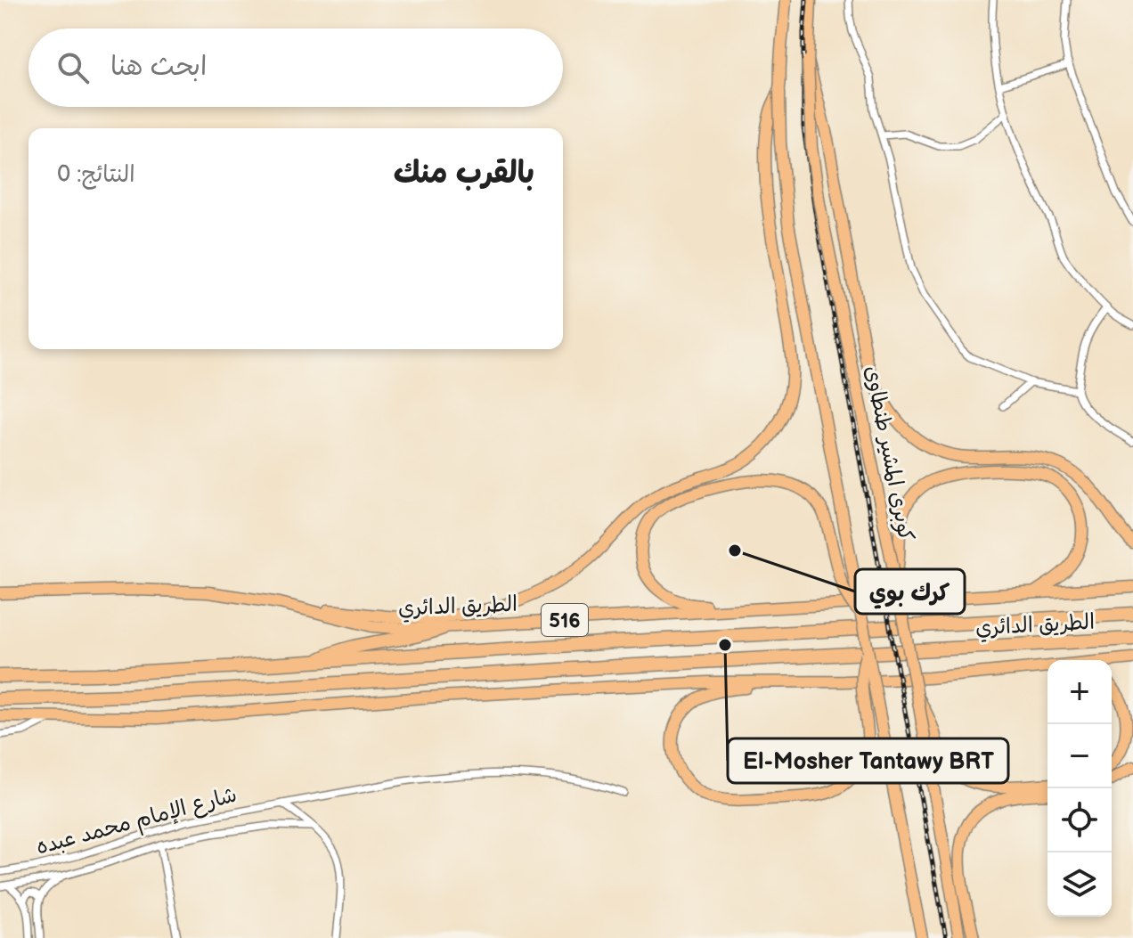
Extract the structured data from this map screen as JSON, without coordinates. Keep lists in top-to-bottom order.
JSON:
{
  "streets": {
    "highway": ["كوبرى المشير طنطاوى", "الطريق الدائري", "516"],
    "street": ["شارع الإمام محمد عبده"]
  },
  "places": ["كرك بوي", "El-Mosher Tantawy BRT"],
  "page": {
    "search": "ابحث هنا",
    "heading": ["بالقرب منك", "النتائج: 0"],
    "map_buttons": ["+", "−"]
  }
}
